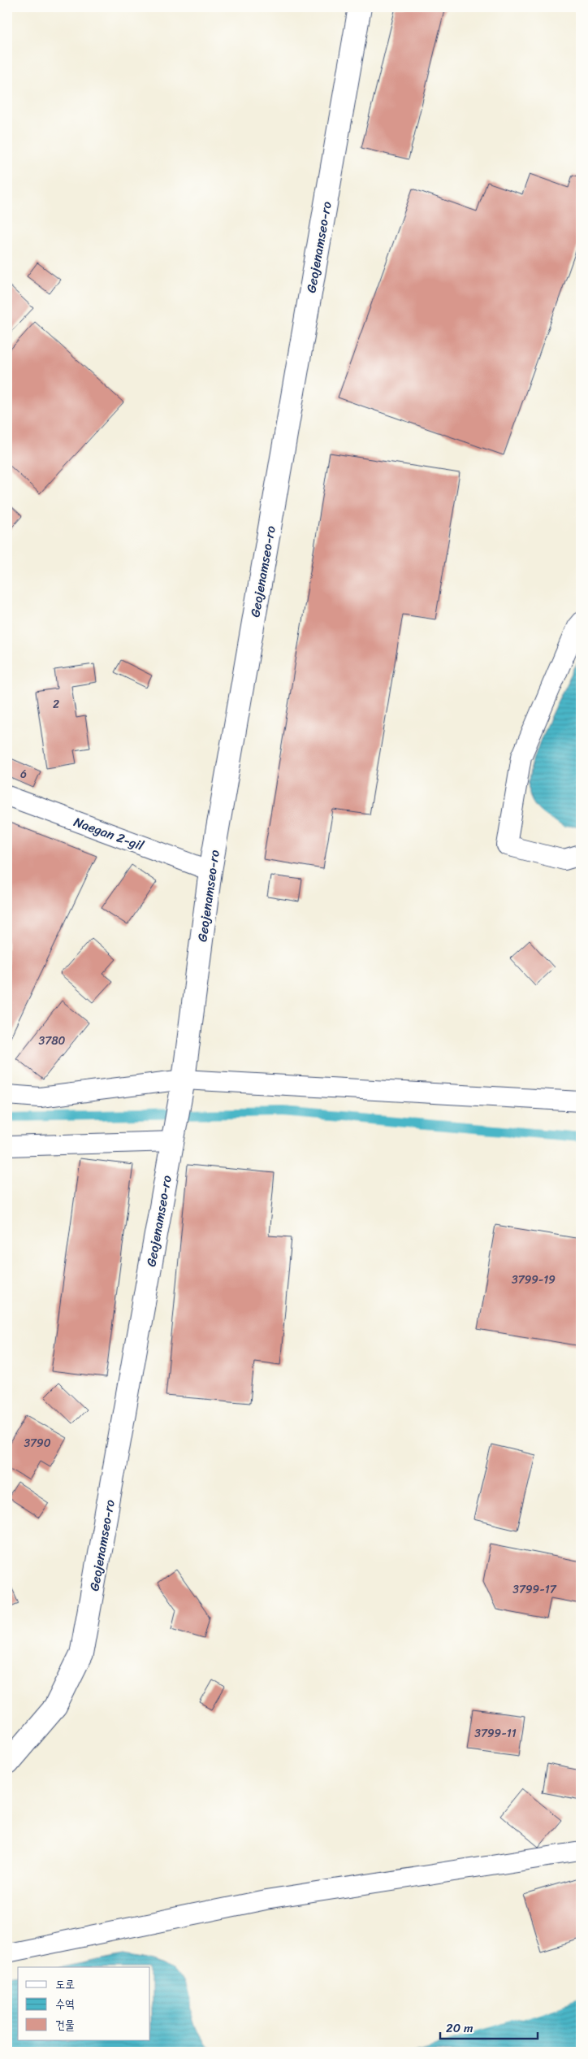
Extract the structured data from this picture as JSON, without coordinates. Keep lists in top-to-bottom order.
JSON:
{
  "streets": {
    "main road": ["Geojenamseo-ro"],
    "lane": ["Naegan 2-gil"]
  },
  "crossings": [
    ["Geojenamseo-ro", "Naegan 2-gil"]
  ],
  "house_numbers": [
    "2",
    "6",
    "3780",
    "3799-19",
    "3790",
    "3799-17",
    "3799-11"
  ],
  "legend": ["도로", "수역", "건물"],
  "scale_bar": "20 m"
}
